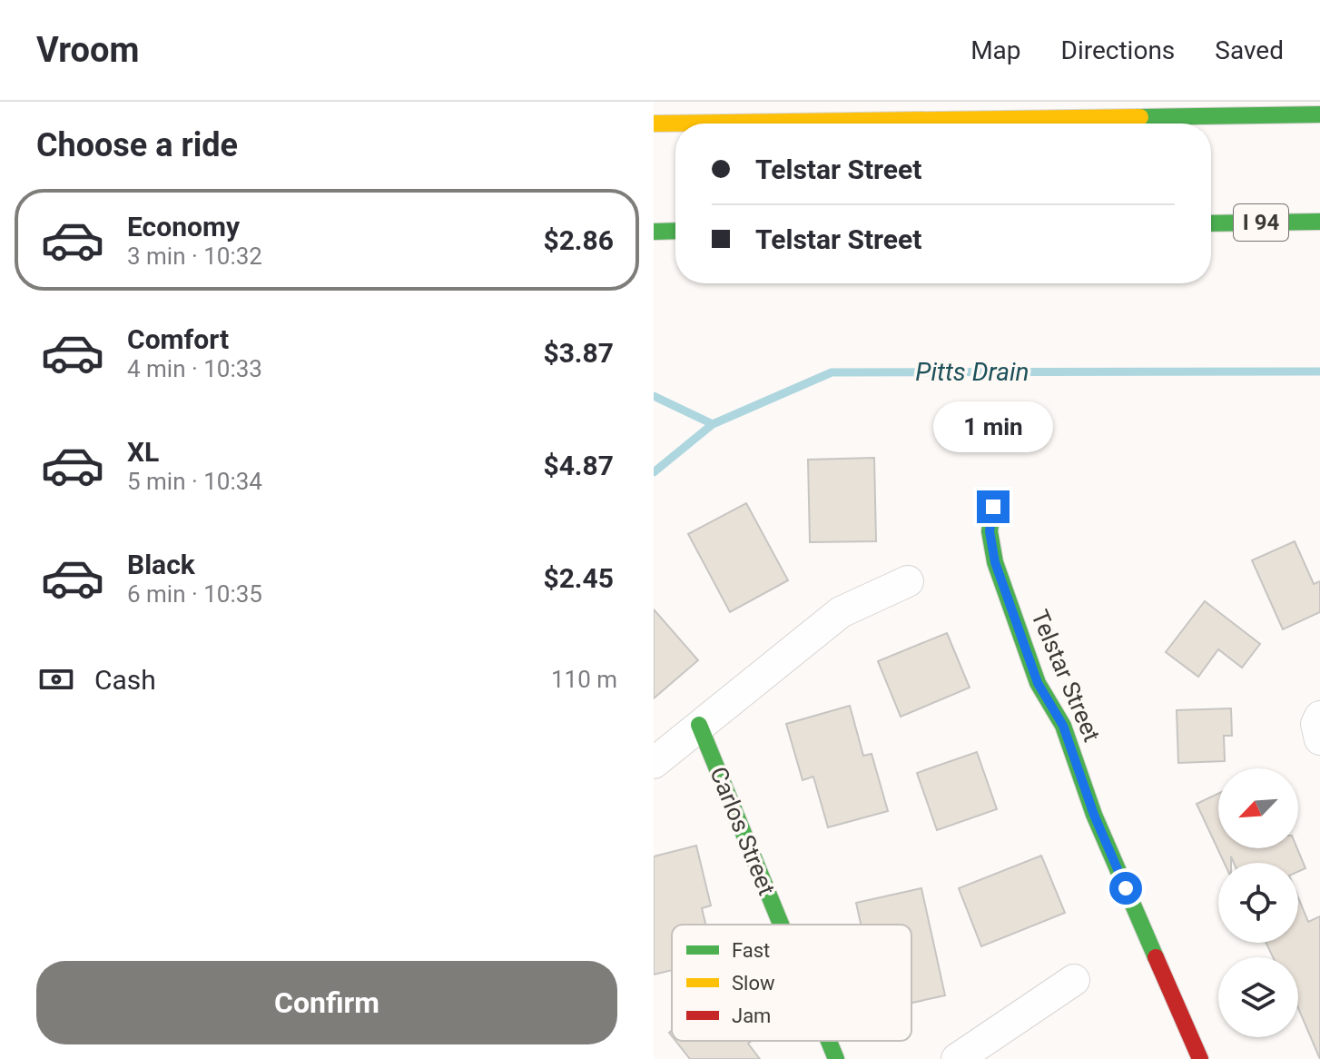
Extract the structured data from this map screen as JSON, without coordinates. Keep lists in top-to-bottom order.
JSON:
{
  "streets": {
    "main road": ["I 94", "Telstar Street", "Carlos Street"]
  },
  "water": ["Pitts Drain"],
  "legend": ["Fast", "Slow", "Jam"],
  "north": "bottom left",
  "page": {
    "header": "Vroom",
    "nav": ["Map", "Directions", "Saved"],
    "heading": "Choose a ride",
    "banner": ["Telstar Street", "Telstar Street"],
    "list": [
      {
        "name": "Economy",
        "note": "3 min · 10:32",
        "value": "$2.86"
      },
      {
        "name": "Comfort",
        "note": "4 min · 10:33",
        "value": "$3.87"
      },
      {
        "name": "XL",
        "note": "5 min · 10:34",
        "value": "$4.87"
      },
      {
        "name": "Black",
        "note": "6 min · 10:35",
        "value": "$2.45"
      }
    ],
    "bubble": "1 min",
    "pay": ["Cash", "110 m"],
    "buttons": "Confirm"
  }
}
